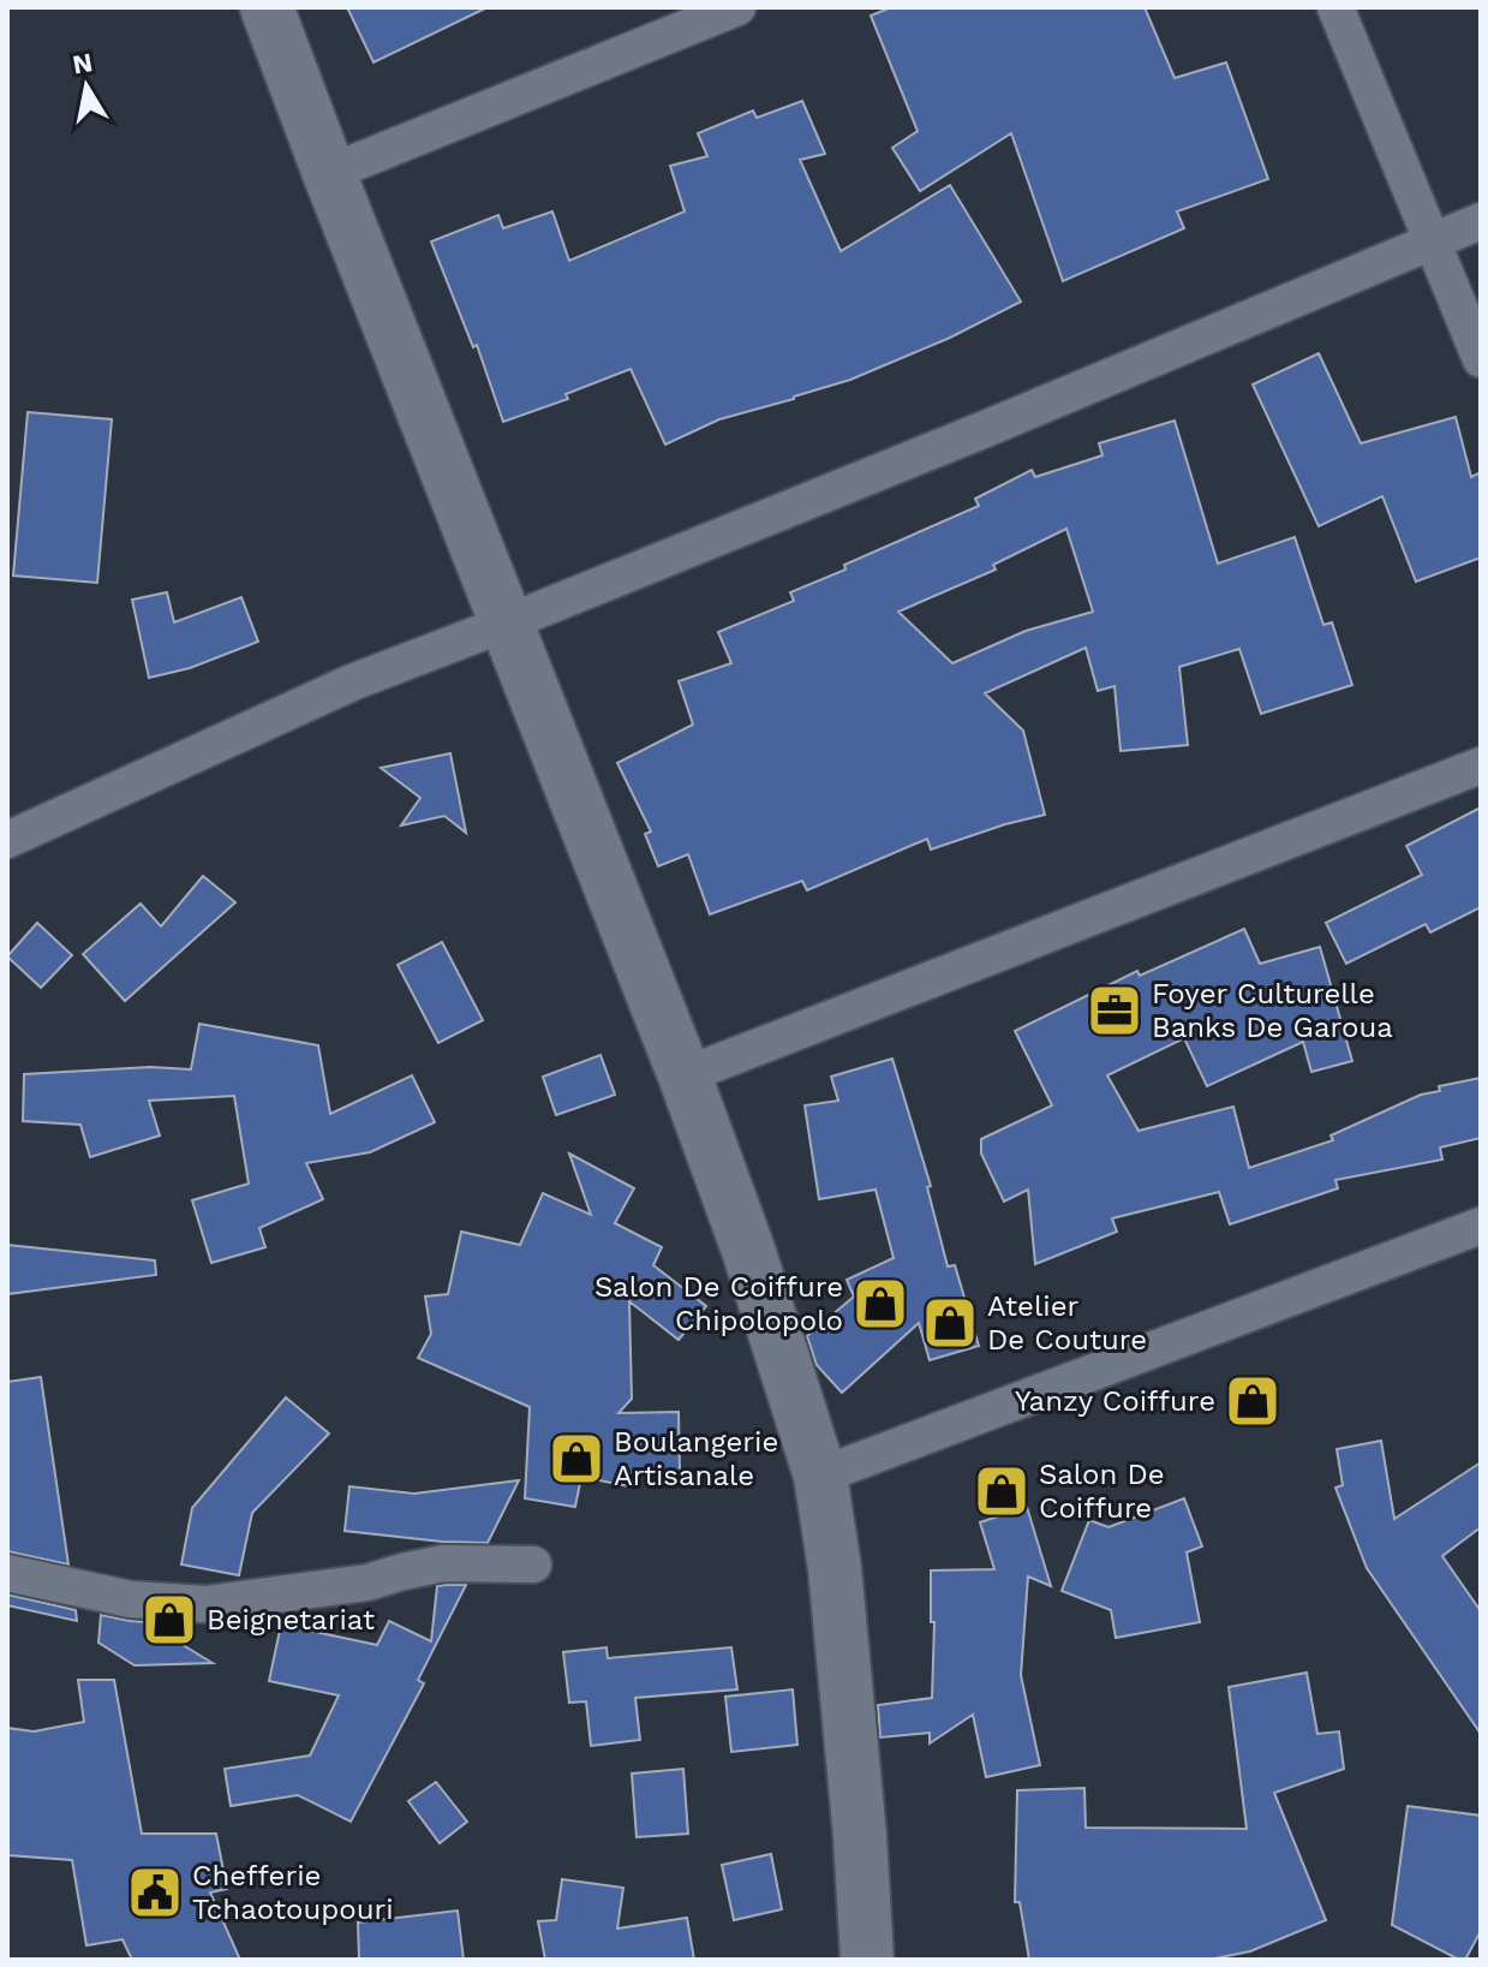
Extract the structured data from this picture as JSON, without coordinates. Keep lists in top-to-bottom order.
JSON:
{
  "places": {
    "office": ["Foyer Culturelle Banks De Garoua"],
    "shop": [
      "Salon De Coiffure Chipolopolo",
      "Atelier De Couture",
      "Yanzy Coiffure",
      "Boulangerie Artisanale",
      "Salon De Coiffure",
      "Beignetariat"
    ],
    "public building": ["Chefferie Tchaotoupouri"]
  },
  "north": "top"
}
